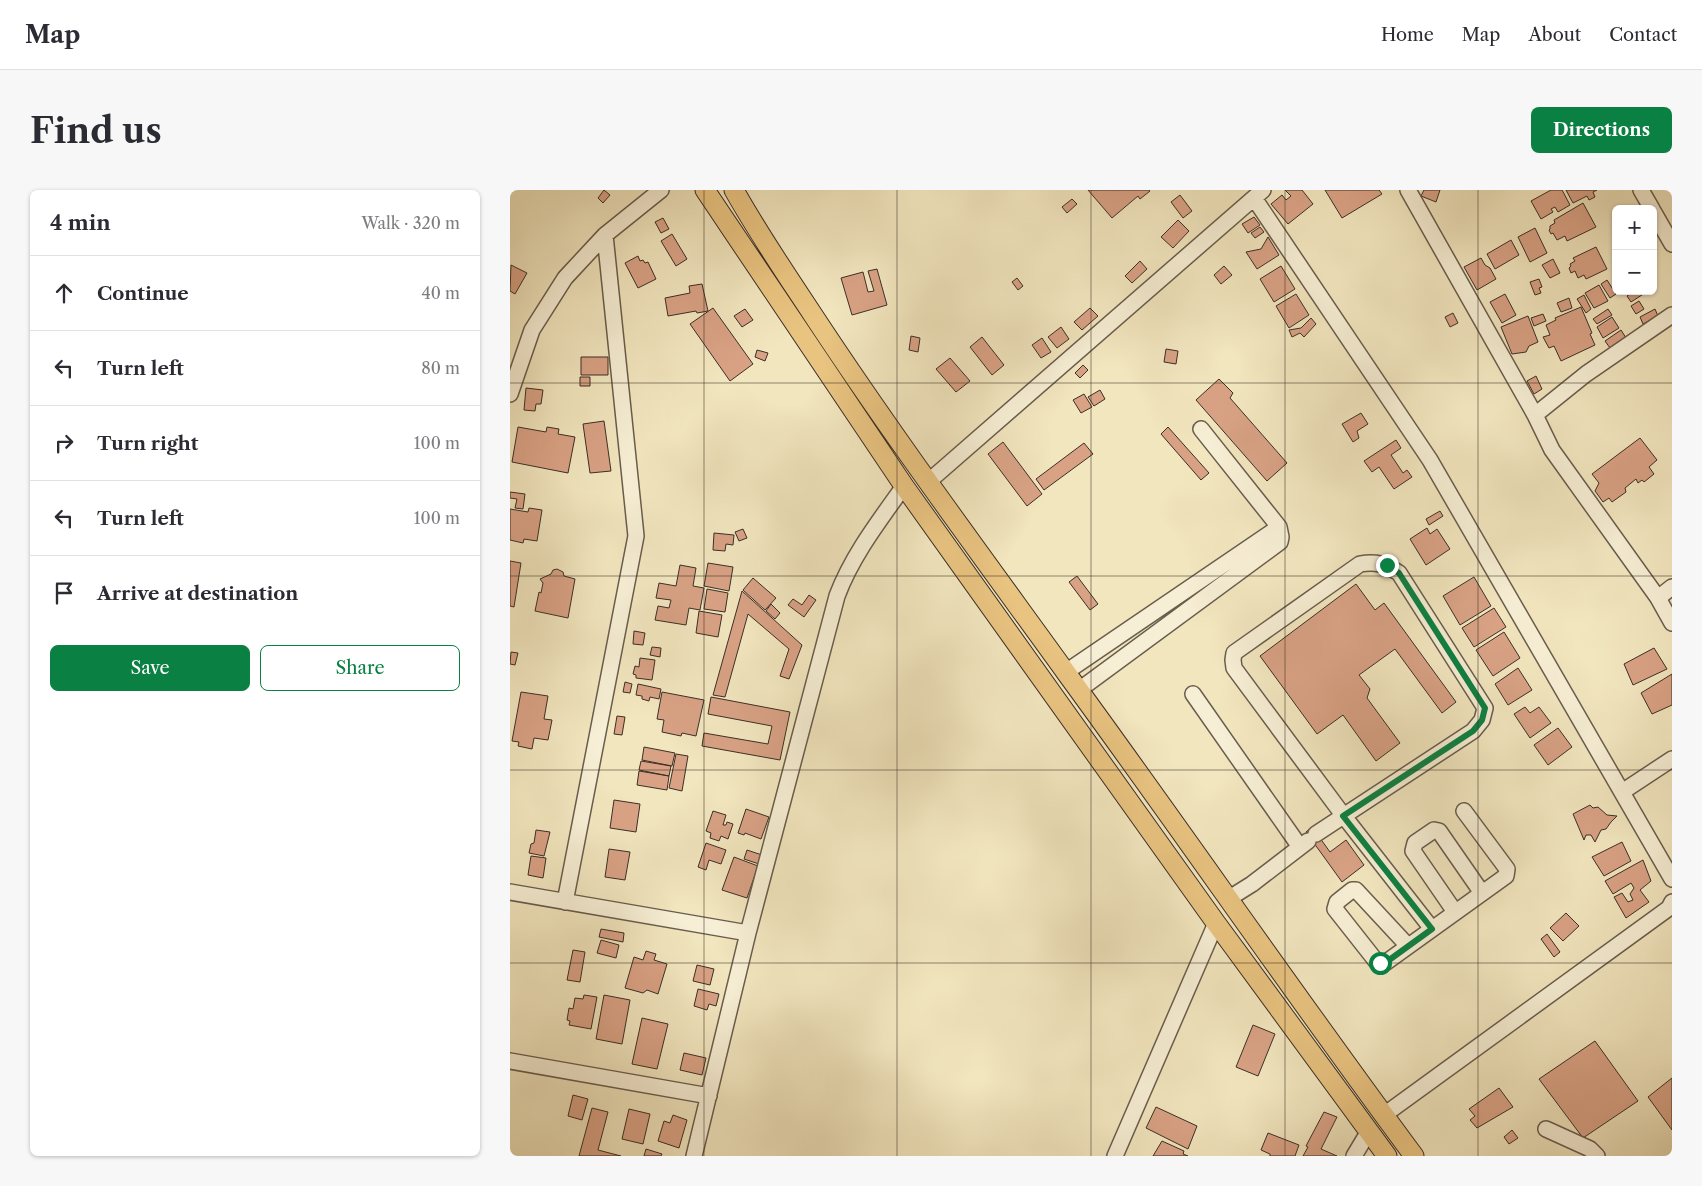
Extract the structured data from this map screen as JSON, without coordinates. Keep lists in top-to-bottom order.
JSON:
{
  "page": {
    "header": "Map",
    "nav": [
      "Home",
      "Map",
      "About",
      "Contact"
    ],
    "buttons": [
      "Directions",
      ["Save", "Share"]
    ],
    "title": "Find us",
    "heading": ["4 min", "Walk · 320 m"],
    "map_buttons": ["+", "−"],
    "list": [
      ["Continue", "40 m"],
      ["Turn left", "80 m"],
      ["Turn right", "100 m"],
      ["Turn left", "100 m"],
      "Arrive at destination"
    ]
  }
}
